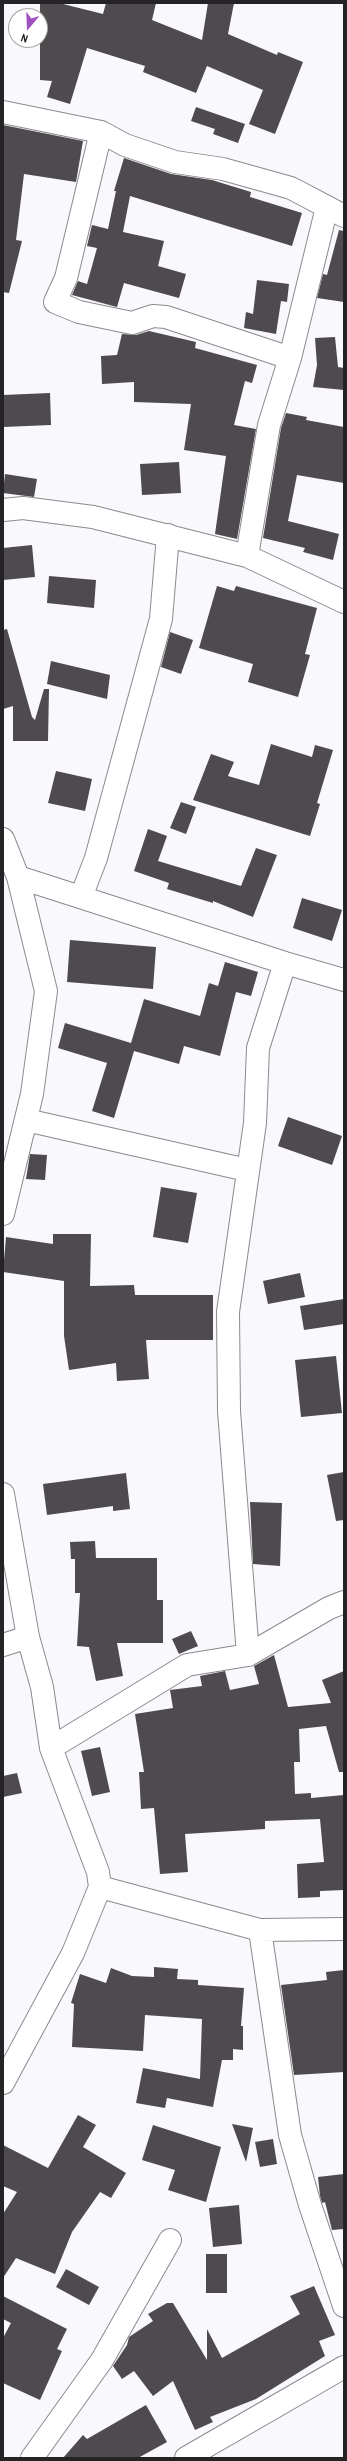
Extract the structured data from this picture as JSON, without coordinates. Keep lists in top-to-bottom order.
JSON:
{
  "north": "bottom"
}
